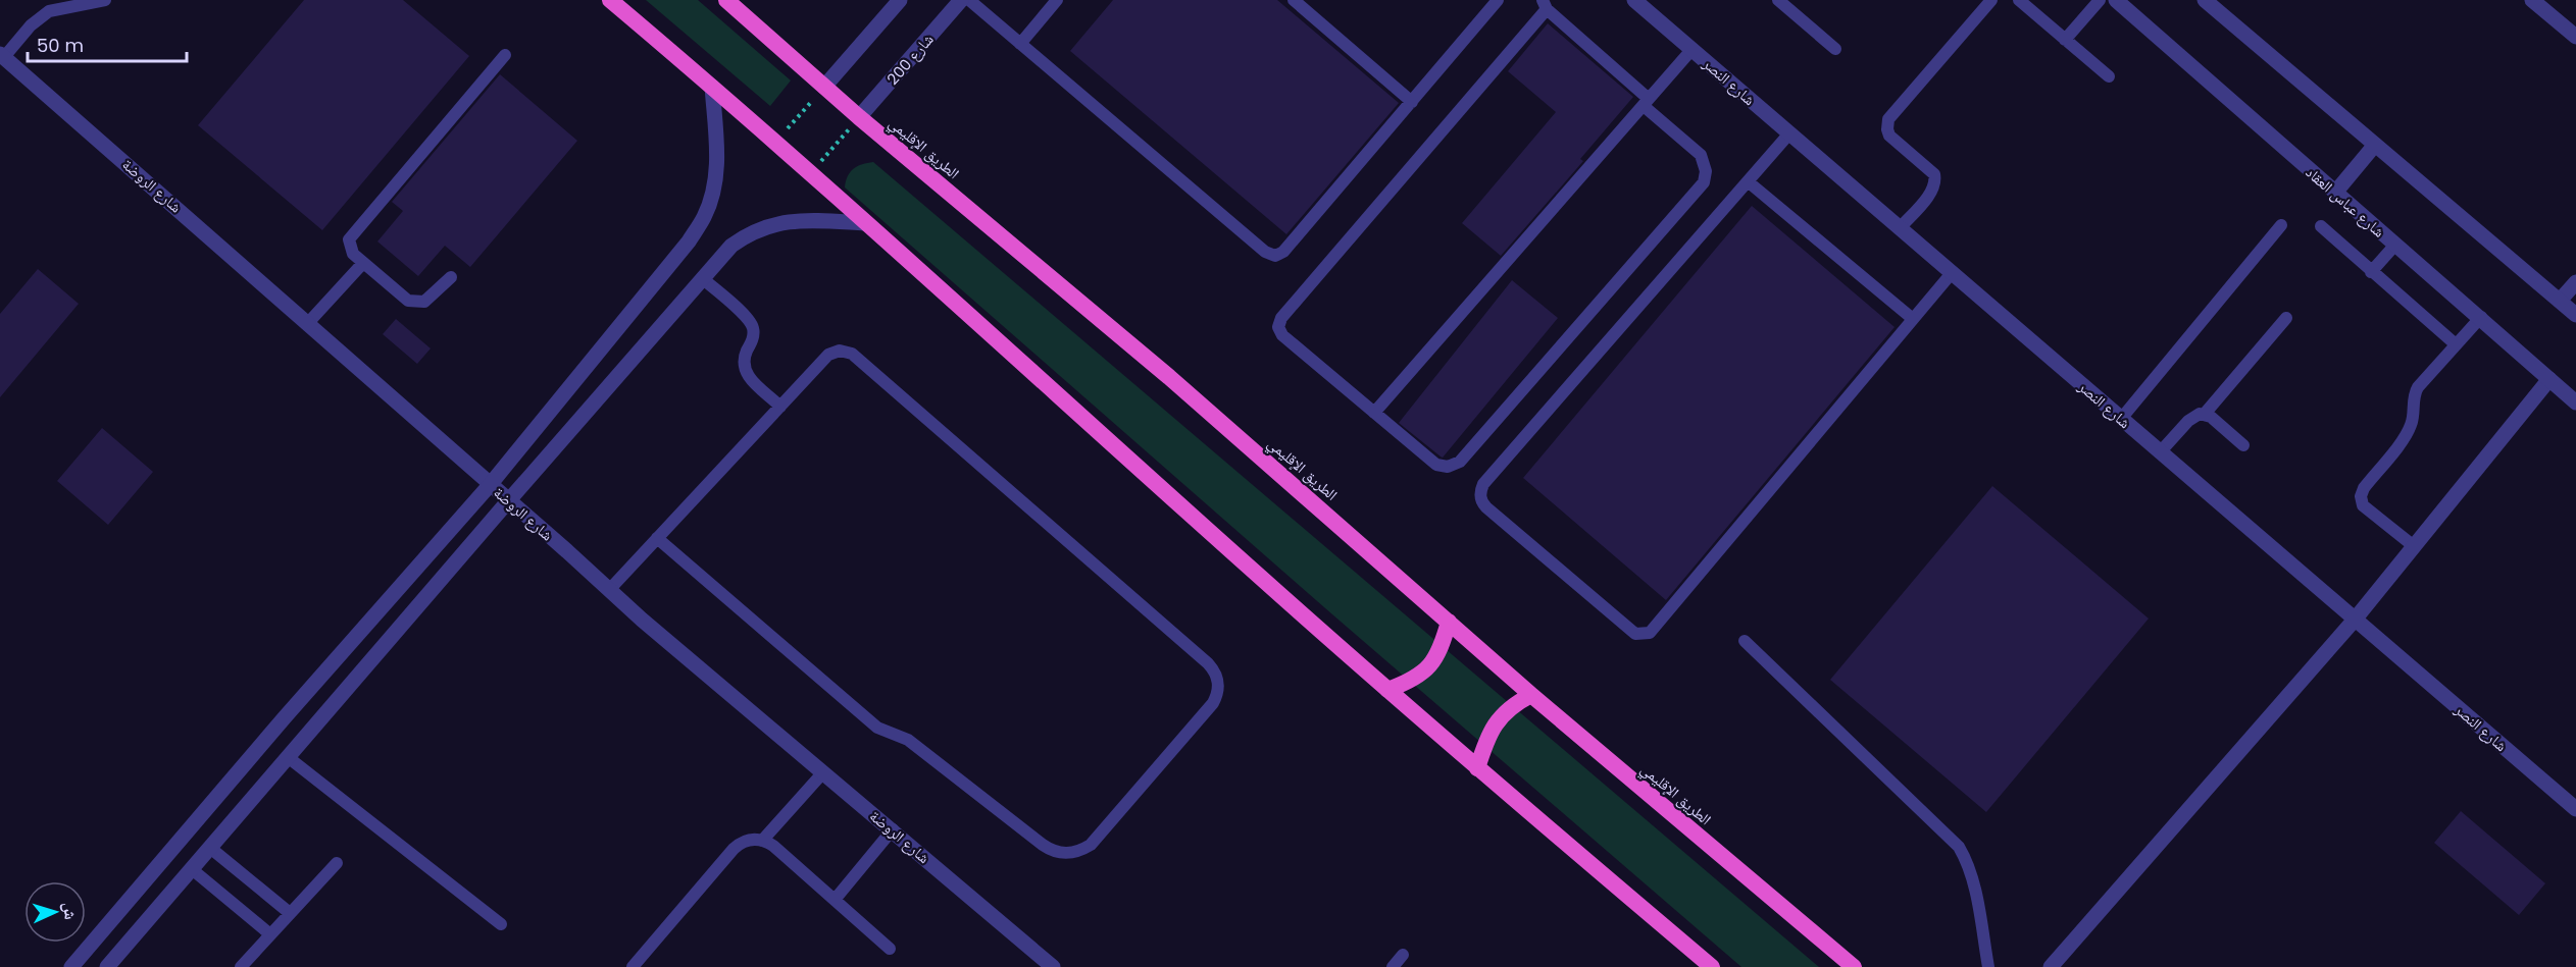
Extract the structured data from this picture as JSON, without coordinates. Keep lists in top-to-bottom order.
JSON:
{
  "streets": {
    "highway": ["الطريق الإقليمي"],
    "street": [
      "شارع 200",
      "شارع النصر",
      "شارع الروضة",
      "شارع عباس العقاد"
    ]
  },
  "crossings": [
    ["شارع 200", "الطريق الإقليمي"]
  ],
  "scale_bar": "50 m",
  "north": "right"
}
